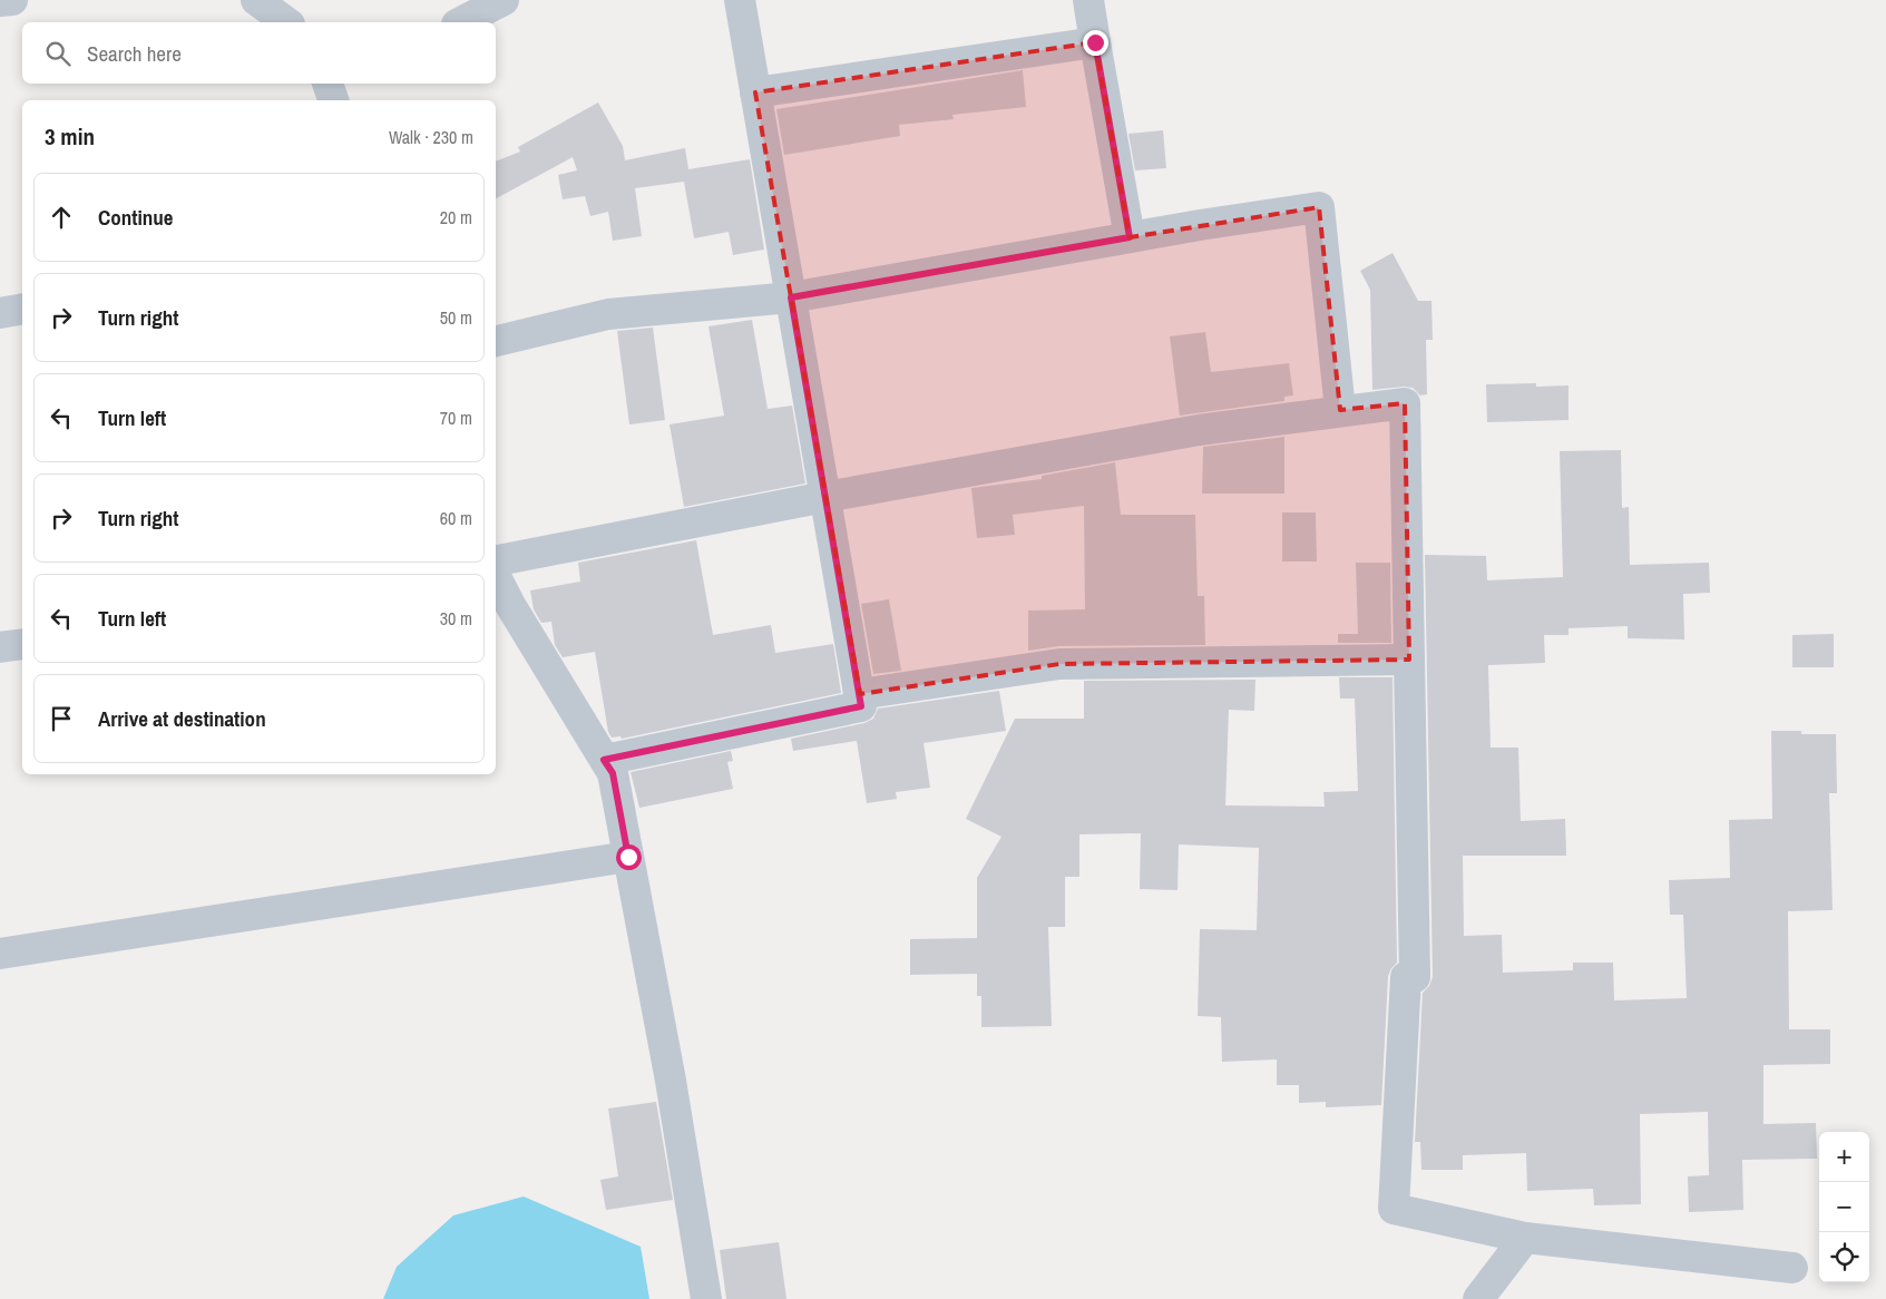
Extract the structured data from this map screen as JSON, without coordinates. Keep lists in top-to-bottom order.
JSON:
{
  "page": {
    "search": "Search here",
    "heading": ["3 min", "Walk · 230 m"],
    "list": [
      ["Continue", "20 m"],
      ["Turn right", "50 m"],
      ["Turn left", "70 m"],
      ["Turn right", "60 m"],
      ["Turn left", "30 m"],
      "Arrive at destination"
    ],
    "map_buttons": ["+", "−"]
  }
}
